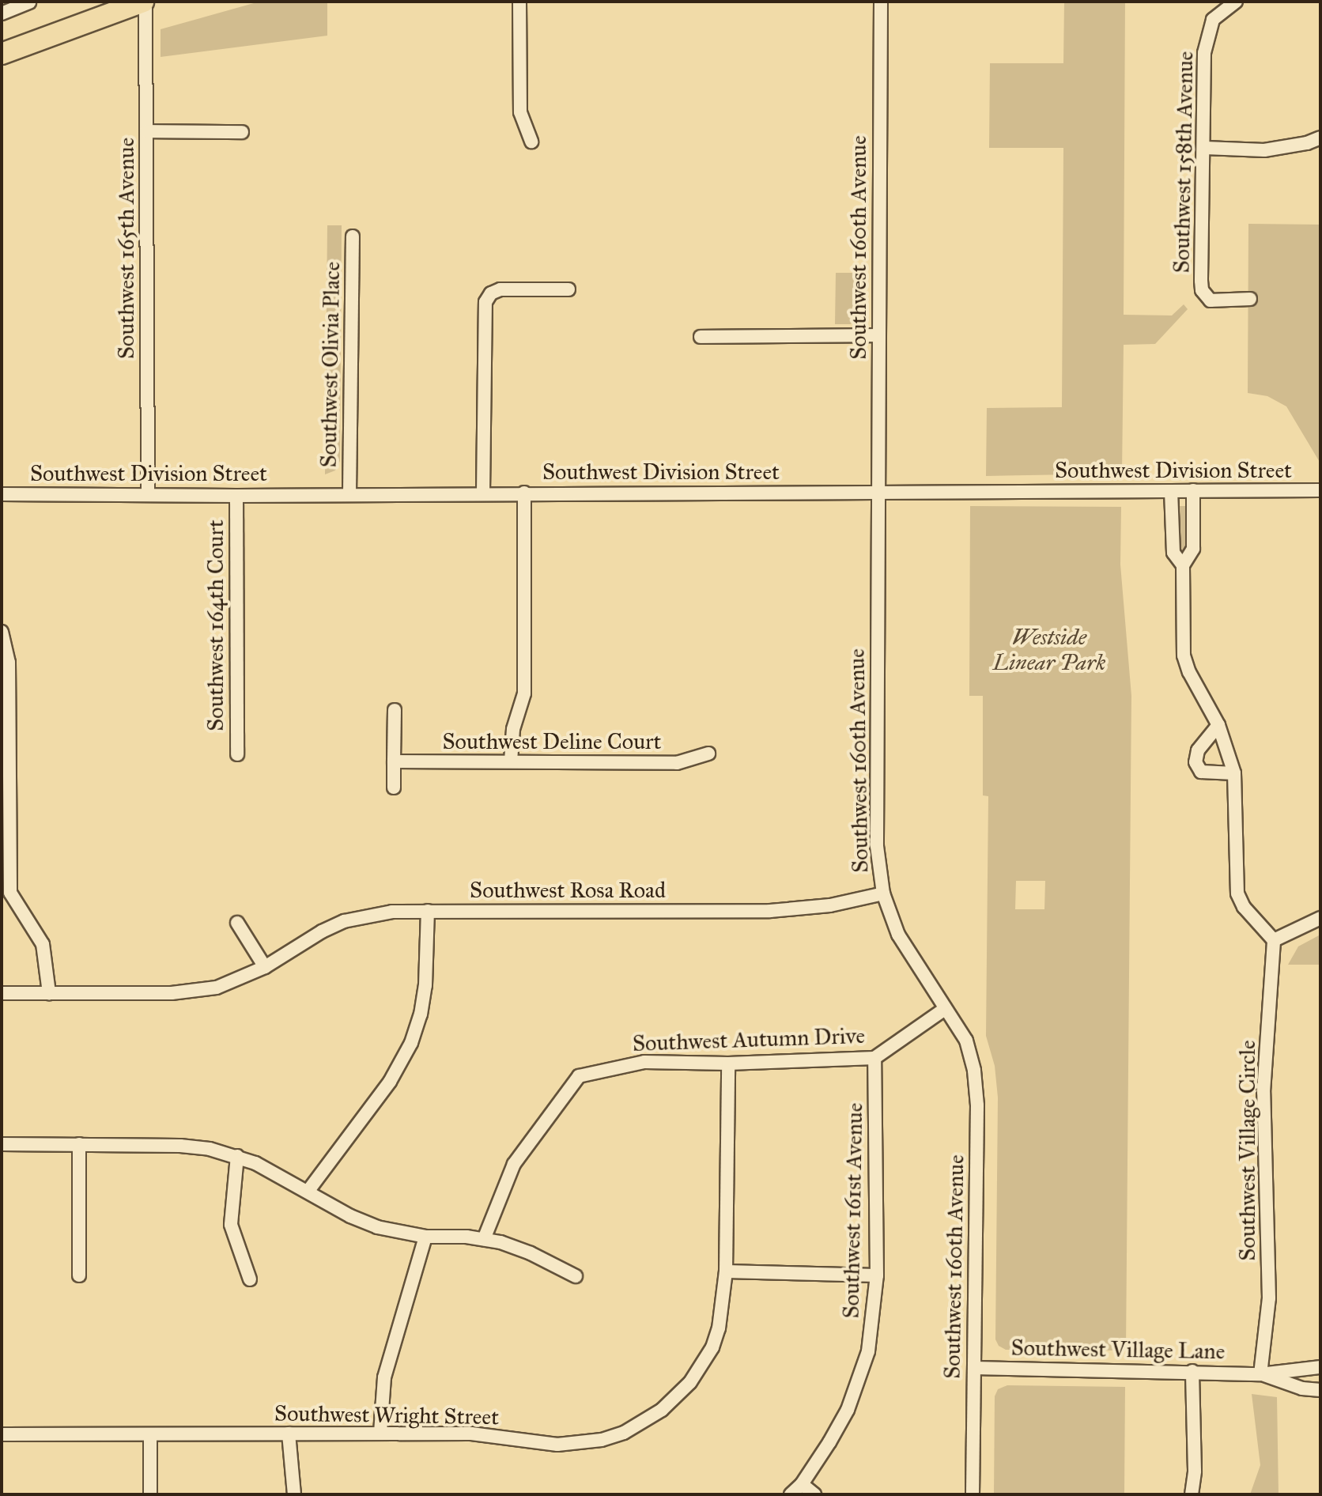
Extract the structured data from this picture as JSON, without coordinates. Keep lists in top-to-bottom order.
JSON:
{
  "streets": {
    "street": [
      "Southwest 158th Avenue",
      "Southwest 160th Avenue",
      "Southwest 165th Avenue",
      "Southwest Olivia Place",
      "Southwest Division Street",
      "Southwest 164th Court",
      "Southwest Deline Court",
      "Southwest Rosa Road",
      "Southwest Autumn Drive",
      "Southwest Village Circle",
      "Southwest 161st Avenue",
      "Southwest Village Lane",
      "Southwest Wright Street"
    ]
  },
  "crossings": [
    ["Southwest 160th Avenue", "Southwest Division Street"],
    ["Southwest 160th Avenue", "Southwest Rosa Road"],
    ["Southwest 160th Avenue", "Southwest Autumn Drive"],
    ["Southwest 160th Avenue", "Southwest Village Lane"],
    ["Southwest 165th Avenue", "Southwest Division Street"],
    ["Southwest Olivia Place", "Southwest Division Street"],
    ["Southwest Division Street", "Southwest 164th Court"],
    ["Southwest Autumn Drive", "Southwest 161st Avenue"],
    ["Southwest Autumn Drive", "Southwest Wright Street"],
    ["Southwest Village Circle", "Southwest Village Lane"]
  ],
  "parks": ["Westside Linear Park"]
}
